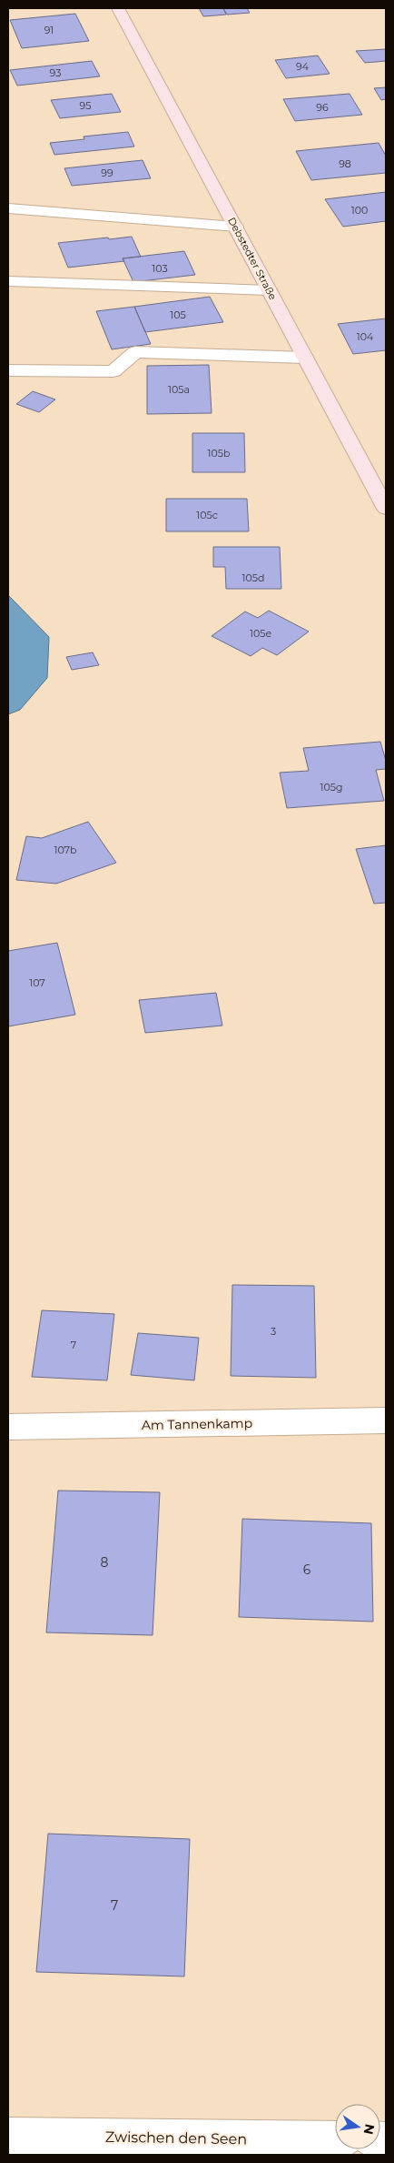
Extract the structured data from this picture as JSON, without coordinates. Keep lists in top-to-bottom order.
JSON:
{
  "streets": {
    "main road": ["Debstedter Straße"],
    "street": ["Am Tannenkamp", "Zwischen den Seen"]
  },
  "house_numbers": [
    "91",
    "94",
    "93",
    "95",
    "96",
    "98",
    "99",
    "100",
    "103",
    "105",
    "104",
    "105a",
    "105b",
    "105c",
    "105d",
    "105e",
    "105g",
    "107b",
    "107",
    "3",
    "7",
    "8",
    "6",
    "7"
  ],
  "north": "right"
}
